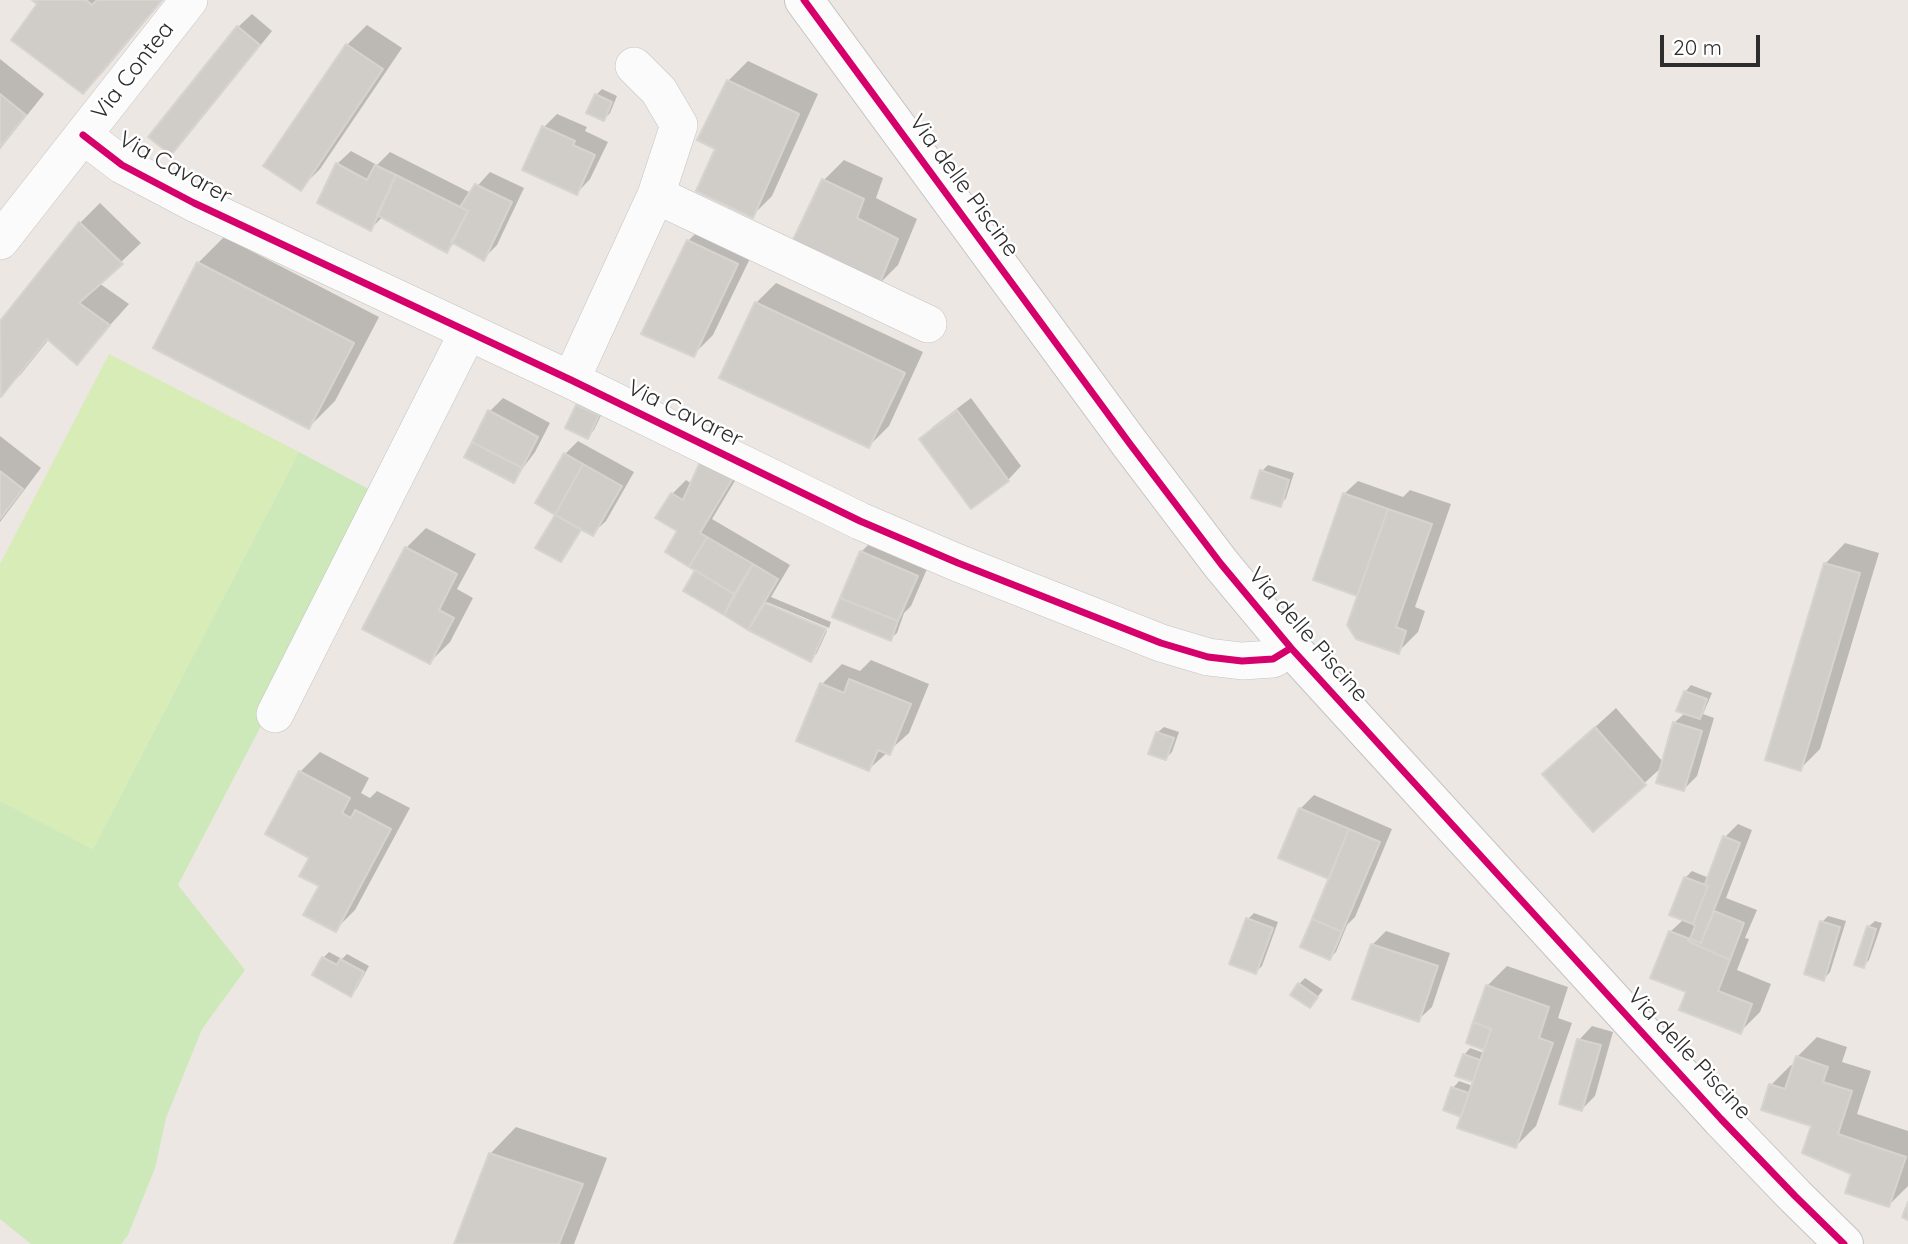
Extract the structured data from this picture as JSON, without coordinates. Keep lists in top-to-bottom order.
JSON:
{
  "streets": {
    "street": ["Via Contea", "Via Cavarer", "Via delle Piscine"]
  },
  "crossings": [
    ["Via Contea", "Via Cavarer"],
    ["Via Cavarer", "Via delle Piscine"]
  ],
  "scale_bar": "20 m"
}
